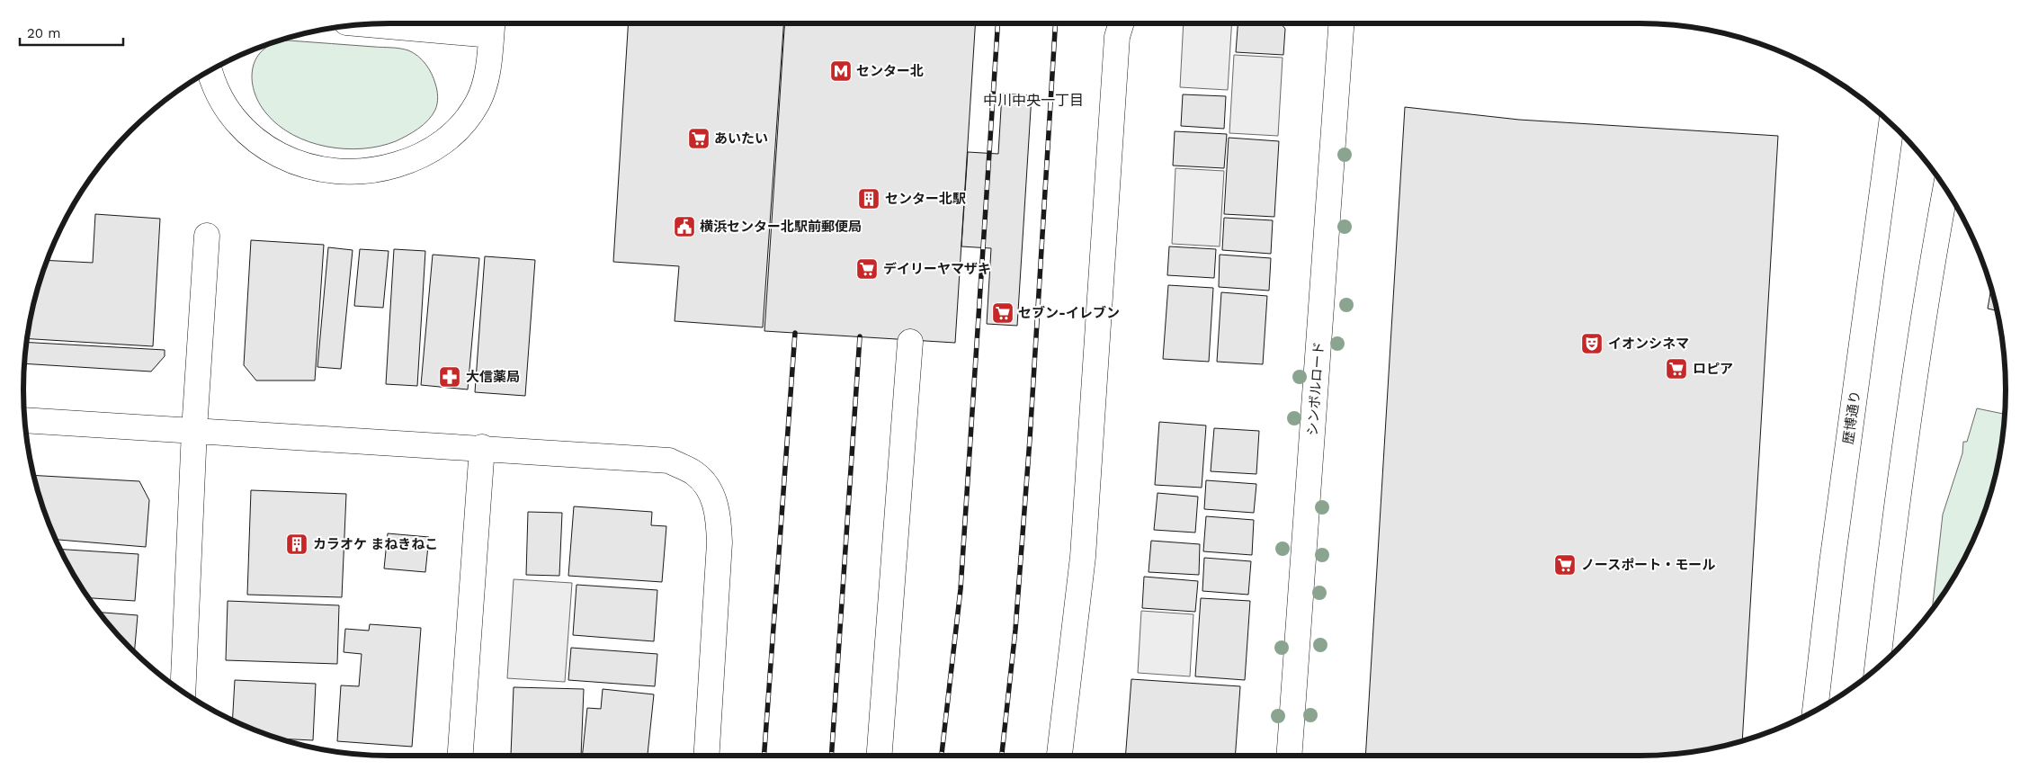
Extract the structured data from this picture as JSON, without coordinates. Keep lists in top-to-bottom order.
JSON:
{
  "streets": {
    "street": ["シンボルロード", "歴博通り"]
  },
  "districts": ["中川中央一丁目"],
  "places": {
    "metro station": ["センター北"],
    "supermarket": [
      "あいたい",
      "デイリーヤマザキ",
      "セブン-イレブン",
      "ロピア",
      "ノースポート・モール"
    ],
    "building": ["センター北駅", "カラオケ まねきねこ"],
    "public building": ["横浜センター北駅前郵便局"],
    "theatre": ["イオンシネマ"],
    "pharmacy": ["大信薬局"]
  },
  "scale_bar": "20 m"
}
